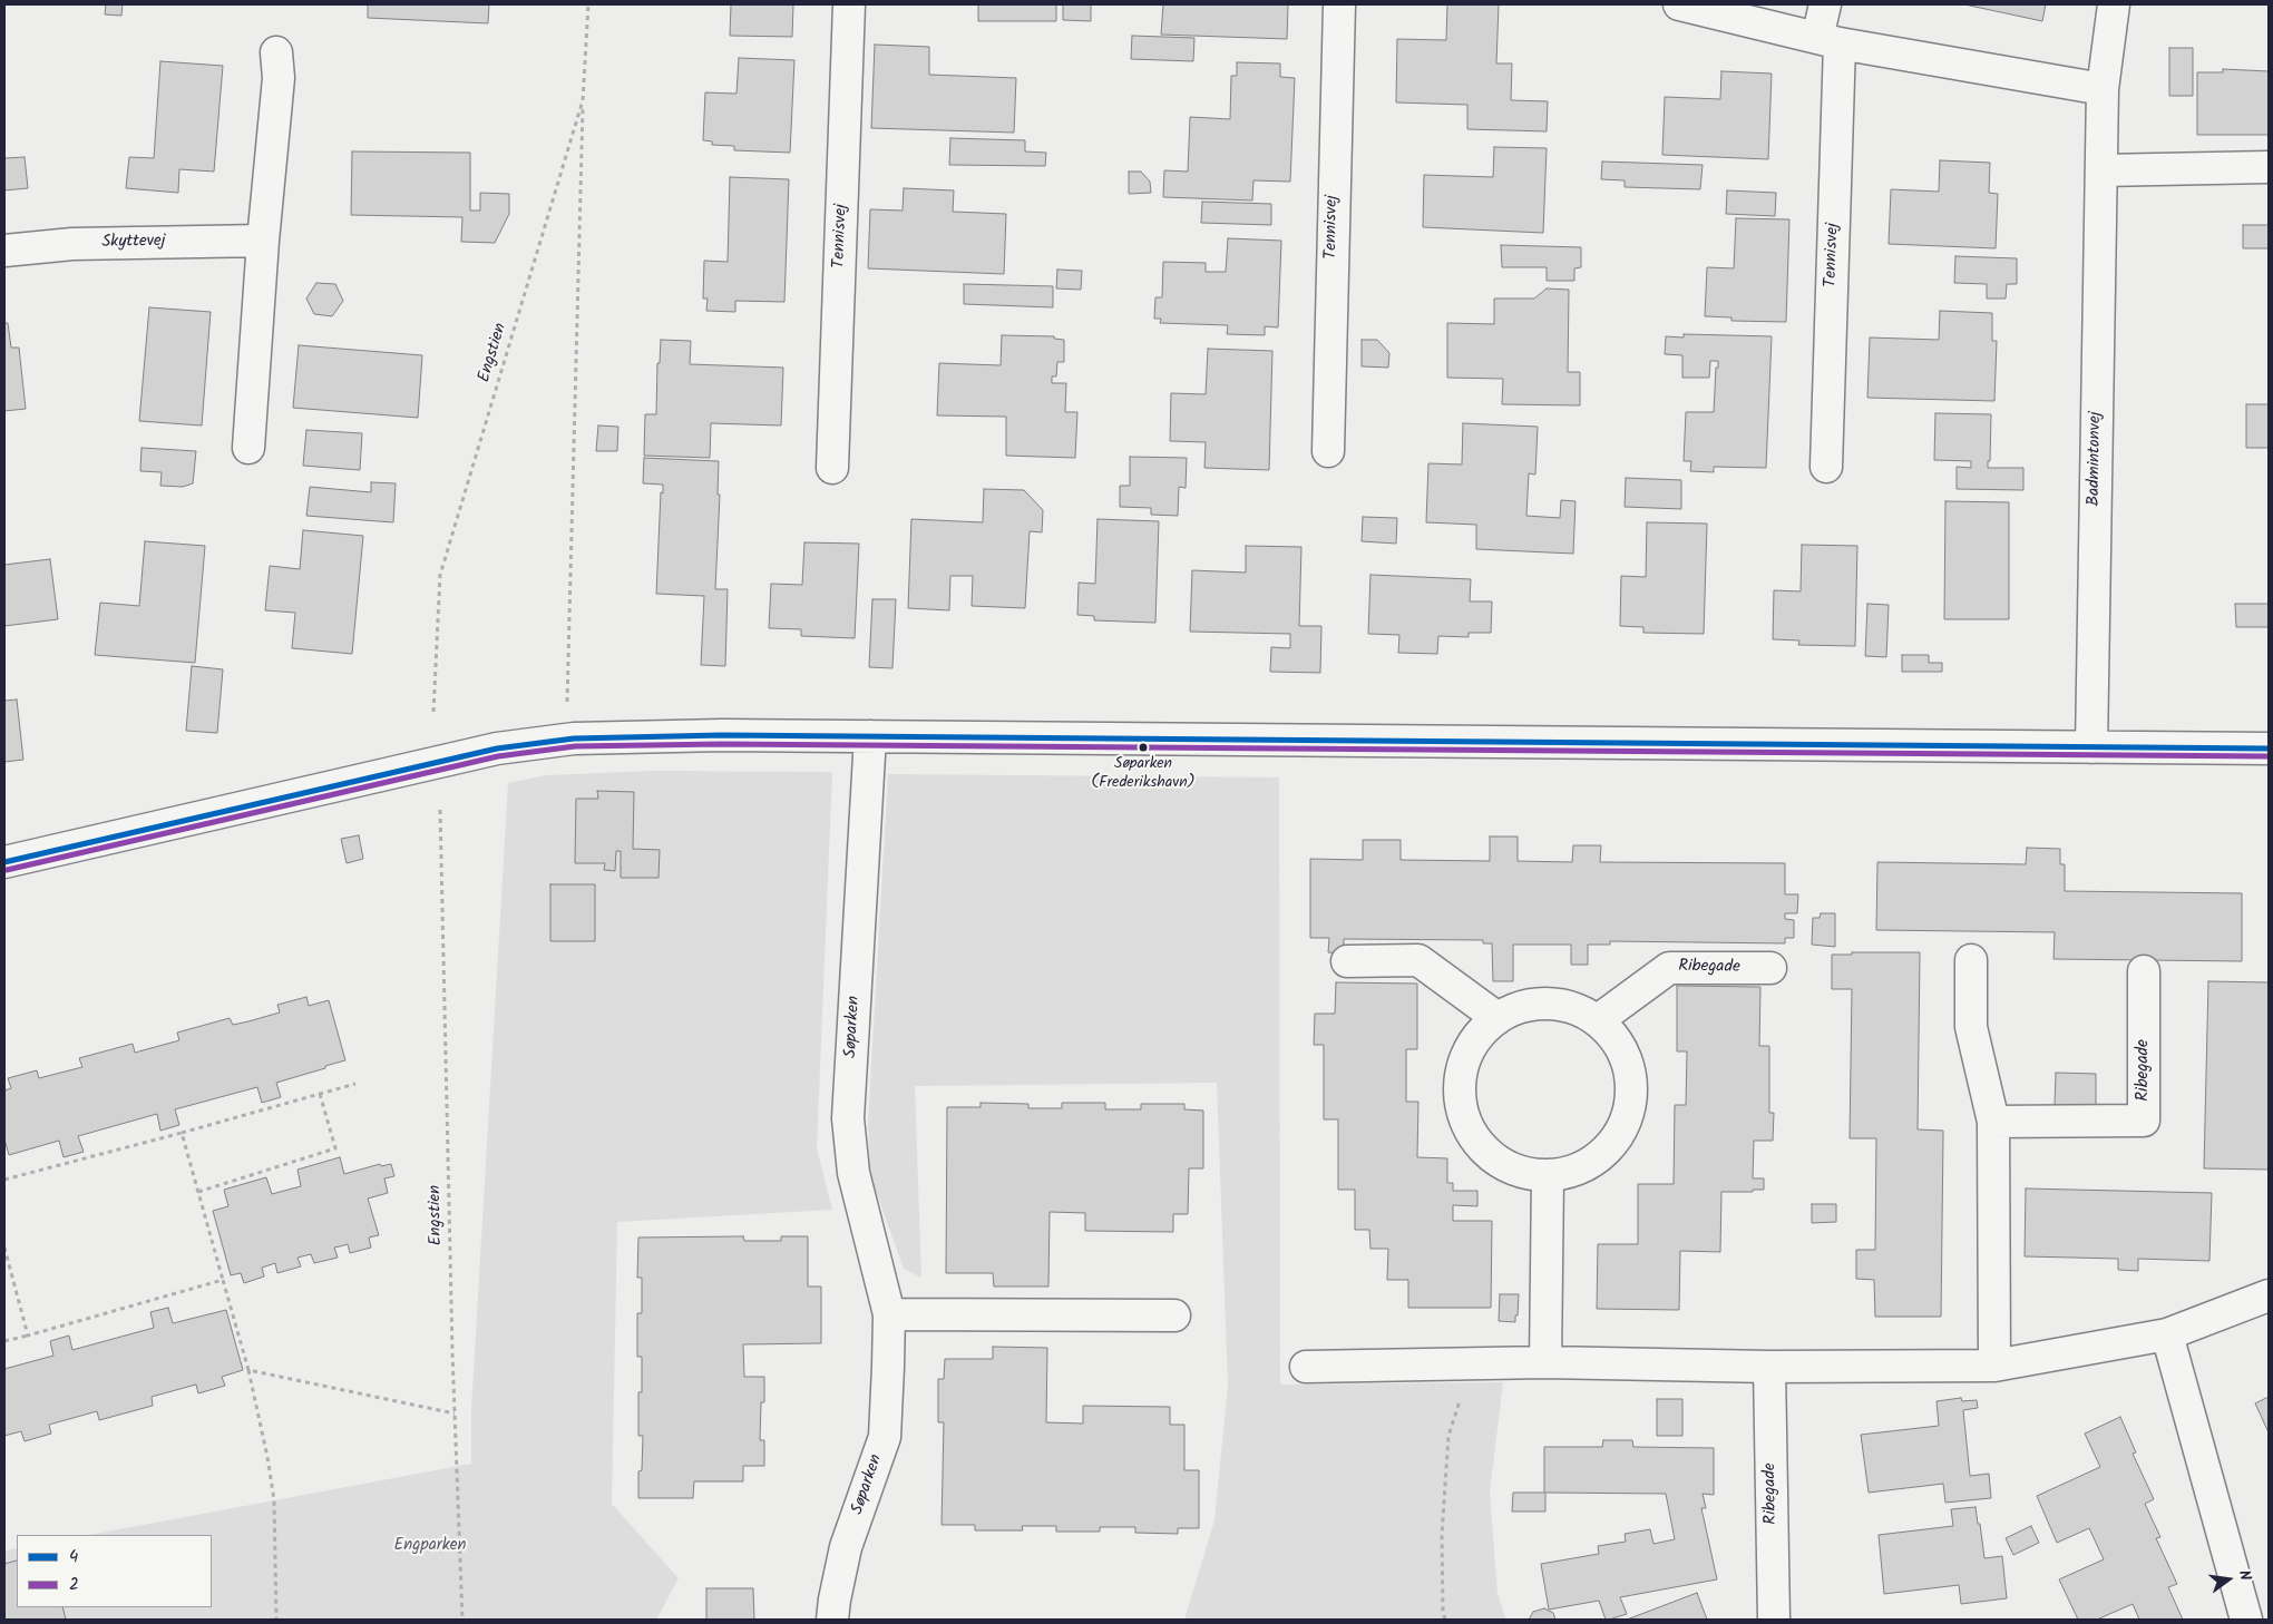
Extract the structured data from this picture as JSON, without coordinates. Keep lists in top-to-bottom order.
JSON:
{
  "streets": {
    "street": [
      "Tennisvej",
      "Skyttevej",
      "Badmintonvej",
      "Ribegade",
      "Søparken"
    ],
    "path": ["Engstien"]
  },
  "parks": ["Engparken"],
  "places": ["Søparken (Frederikshavn)"],
  "lines": ["transit line 4", "transit line 2"],
  "legend": ["4", "2"],
  "north": "right"
}
